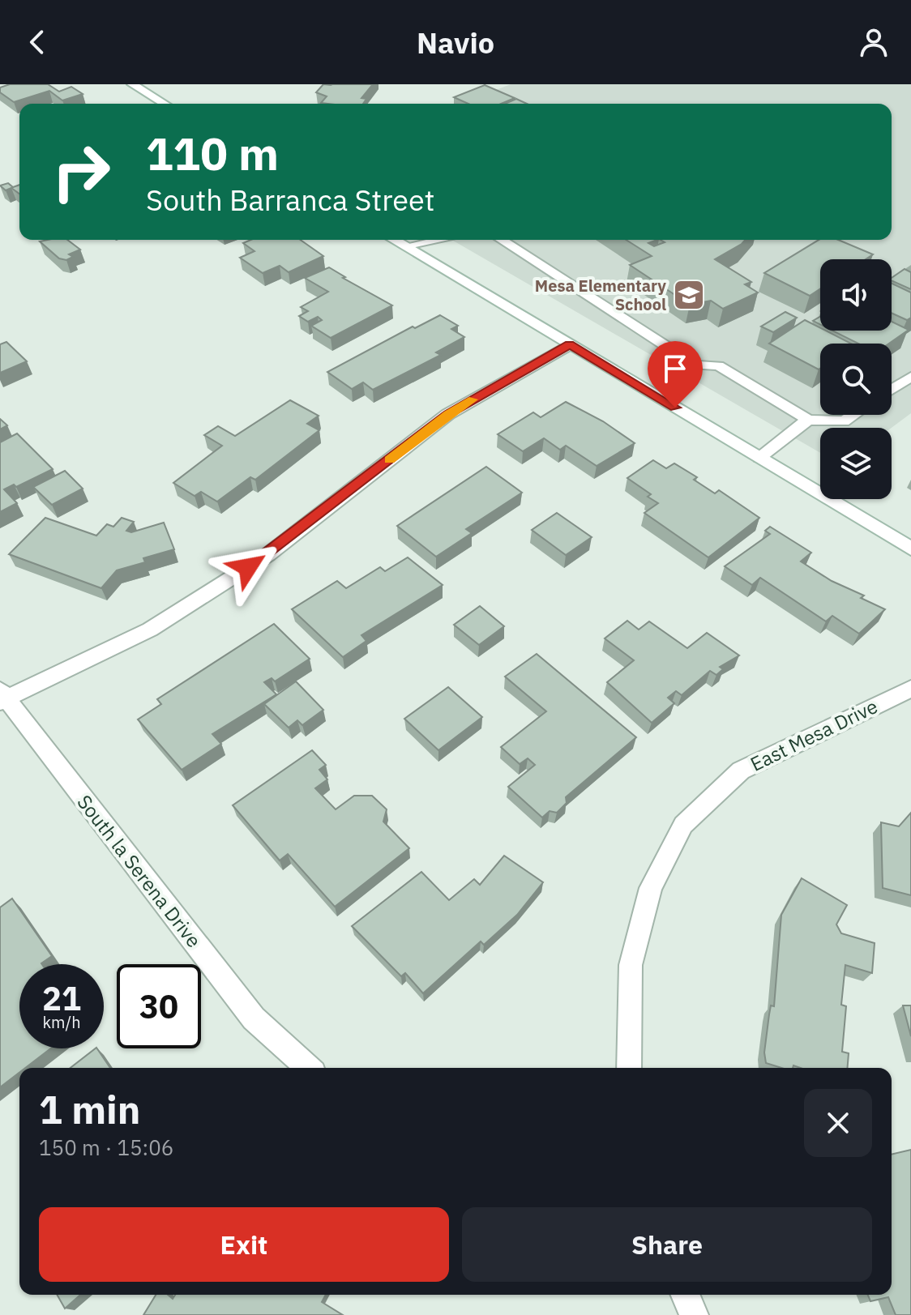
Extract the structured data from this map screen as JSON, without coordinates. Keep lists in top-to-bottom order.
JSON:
{
  "streets": {
    "street": ["East Mesa Drive", "South la Serena Drive"]
  },
  "places": {
    "school or university": ["Mesa Elementary School"]
  },
  "page": {
    "header": "Navio",
    "turn": ["110 m", "South Barranca Street"],
    "speed": "21 km/h",
    "limit": "30",
    "heading": ["1 min", "150 m · 15:06"],
    "buttons": ["Exit", "Share"]
  }
}
